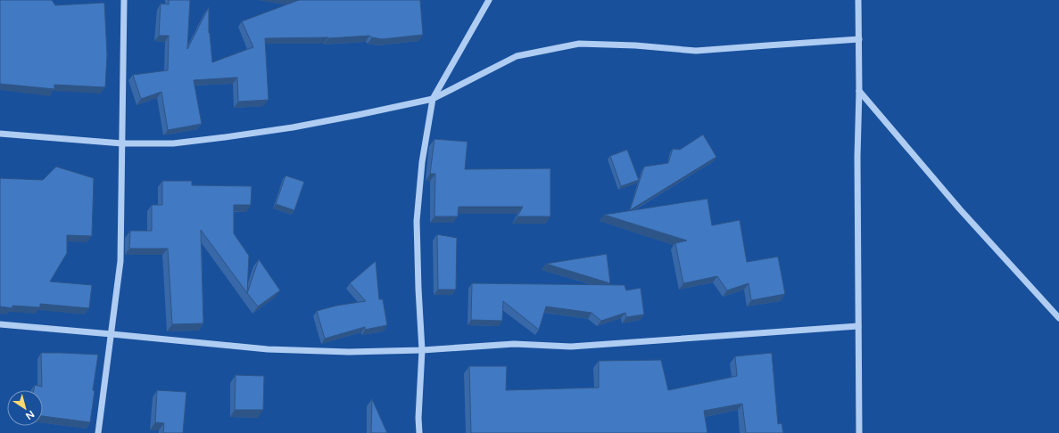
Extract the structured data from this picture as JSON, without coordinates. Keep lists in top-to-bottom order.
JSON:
{
  "north": "bottom right"
}
